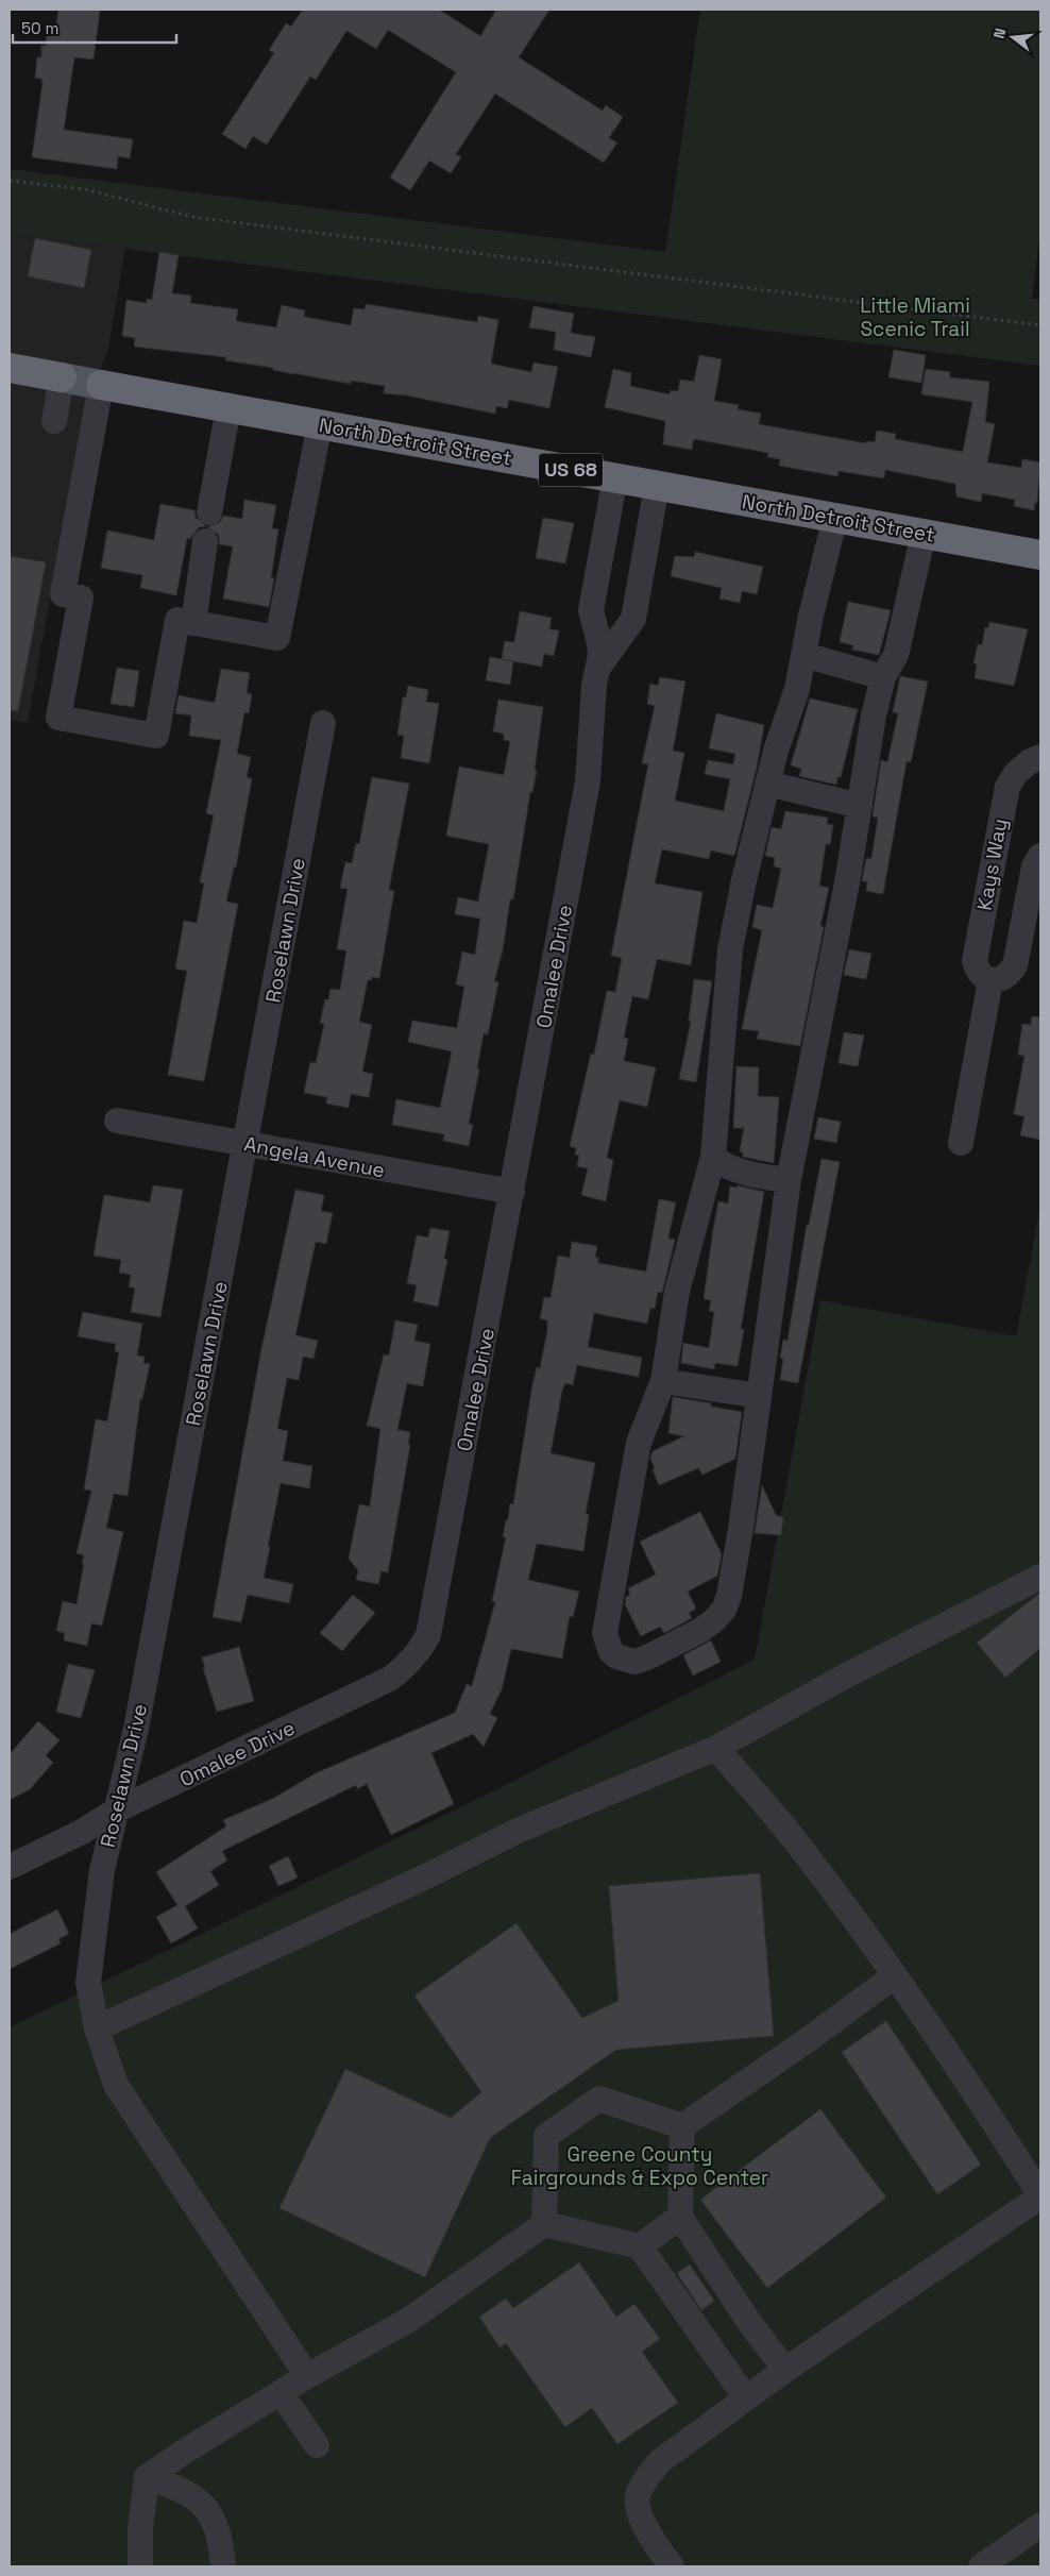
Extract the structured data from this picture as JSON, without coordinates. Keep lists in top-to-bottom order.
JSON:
{
  "streets": {
    "highway": ["North Detroit Street", "US 68"],
    "street": [
      "Kays Way",
      "Roselawn Drive",
      "Omalee Drive",
      "Angela Avenue"
    ]
  },
  "crossings": [
    ["North Detroit Street", "Omalee Drive"],
    ["Roselawn Drive", "Omalee Drive"],
    ["Roselawn Drive", "Angela Avenue"],
    ["Omalee Drive", "Angela Avenue"]
  ],
  "parks": ["Little Miami Scenic Trail", "Greene County Fairgrounds & Expo Center"],
  "scale_bar": "50 m",
  "north": "left"
}
